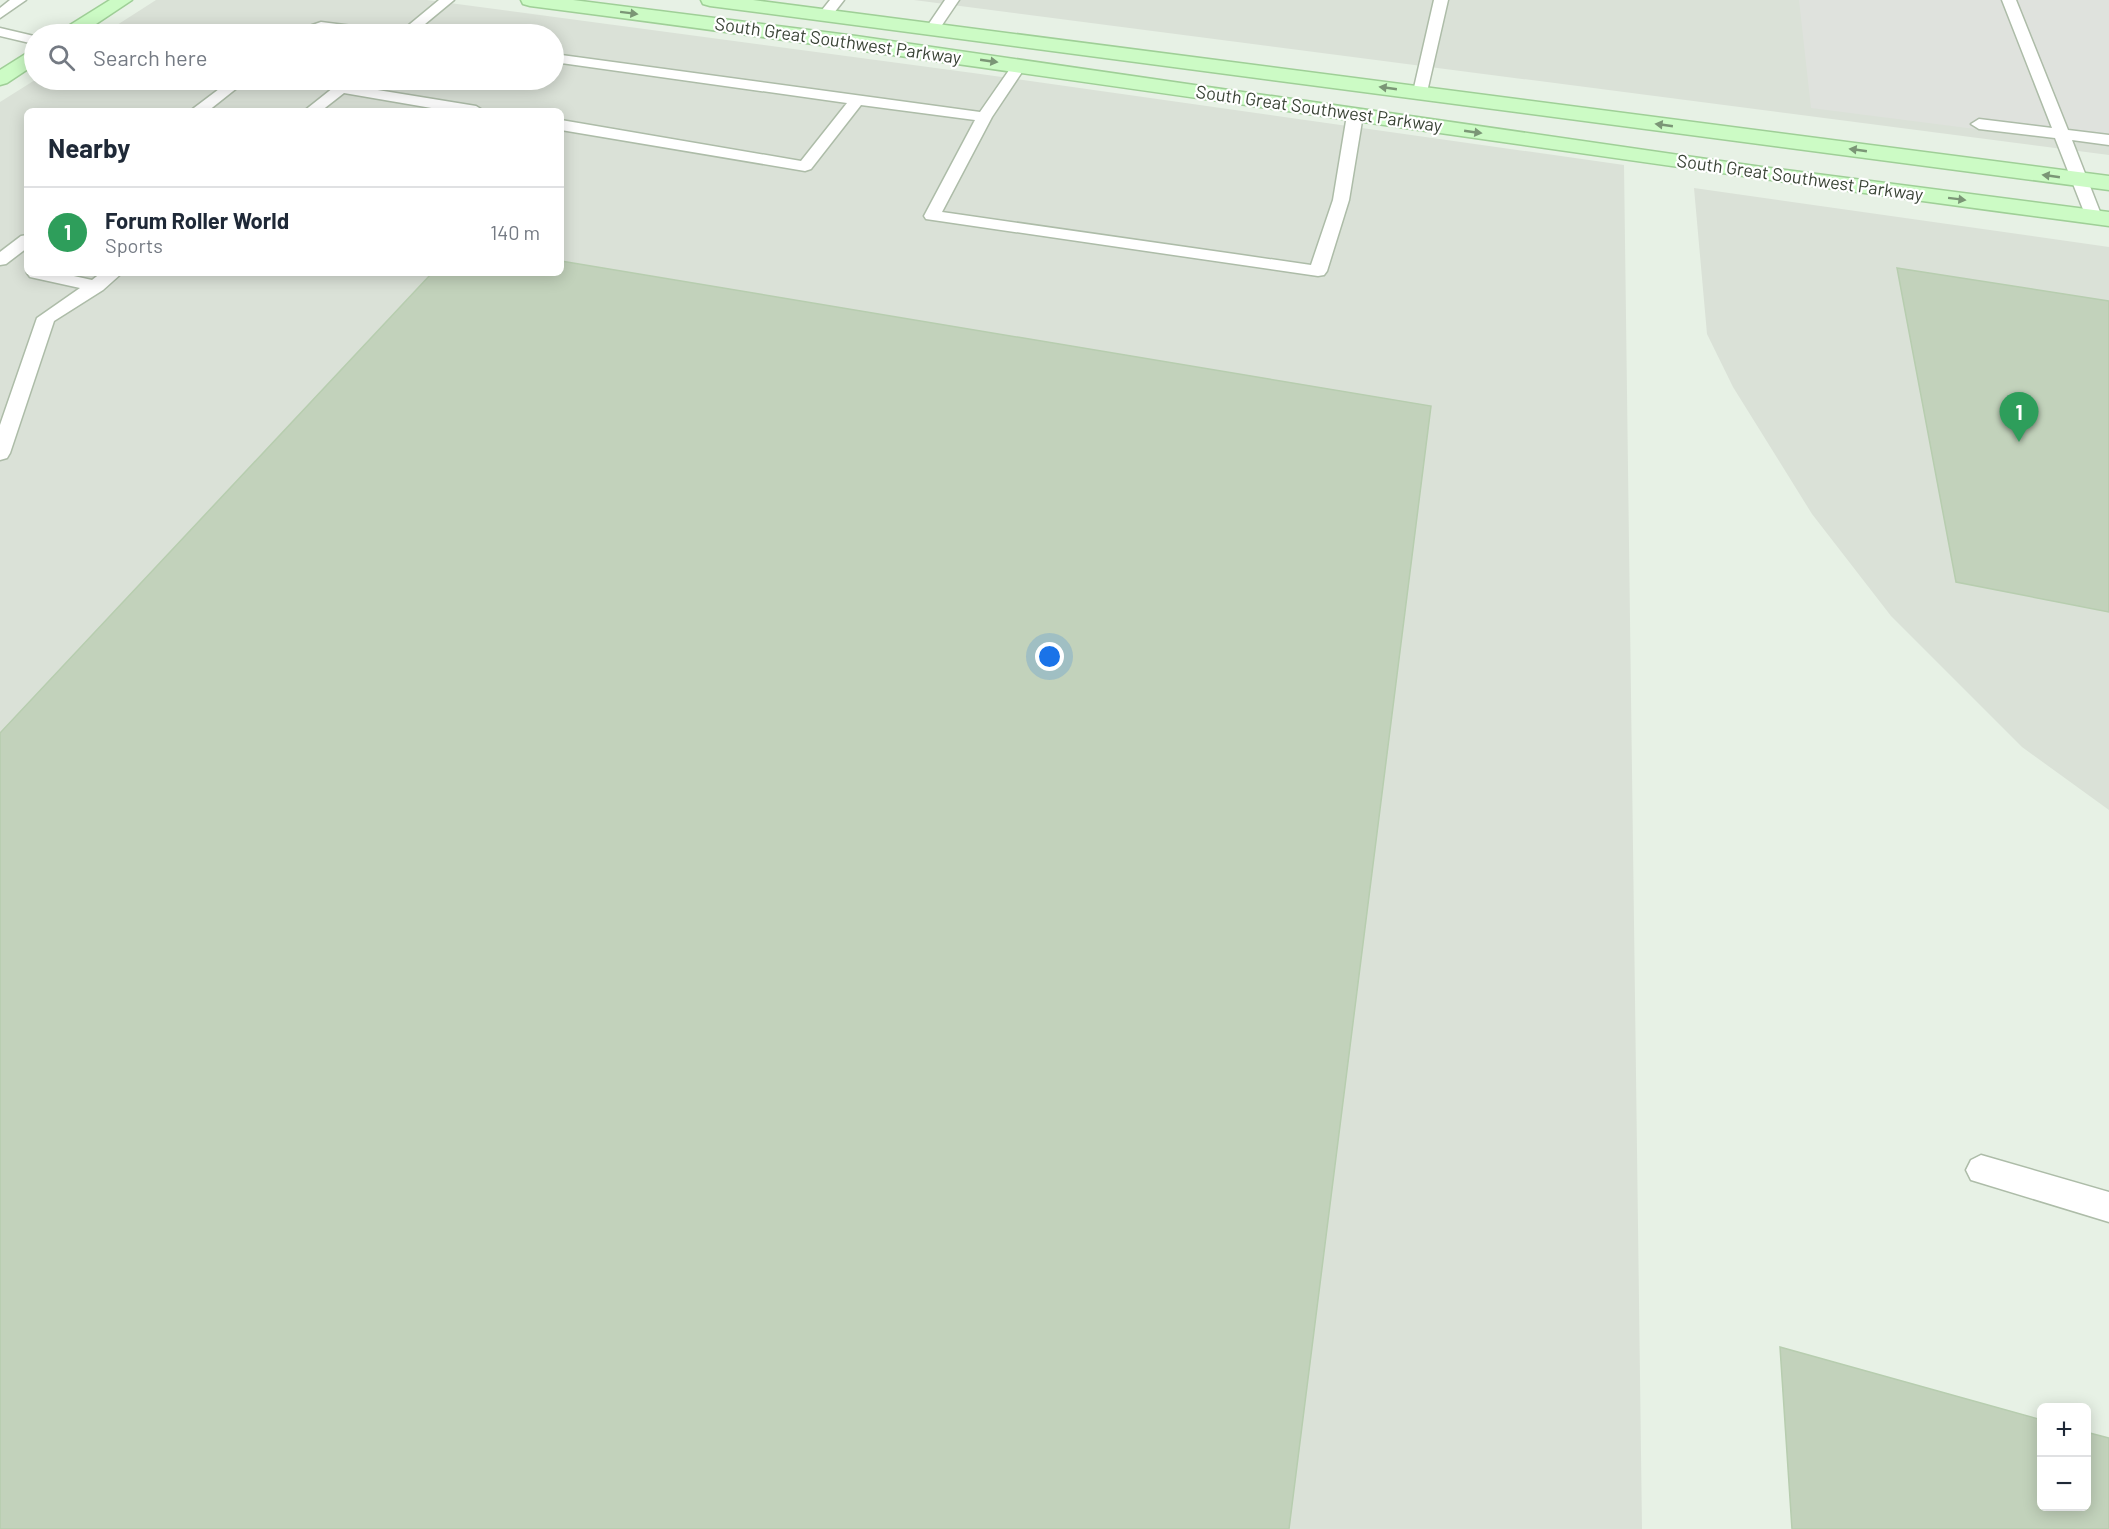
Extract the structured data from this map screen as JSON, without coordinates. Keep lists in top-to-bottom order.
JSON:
{
  "streets": {
    "main road": ["South Great Southwest Parkway"]
  },
  "page": {
    "search": "Search here",
    "heading": "Nearby",
    "list": [
      {
        "mark": "1",
        "name": "Forum Roller World",
        "note": "Sports",
        "value": "140 m"
      }
    ],
    "pins": "1",
    "map_buttons": ["+", "−"]
  }
}
